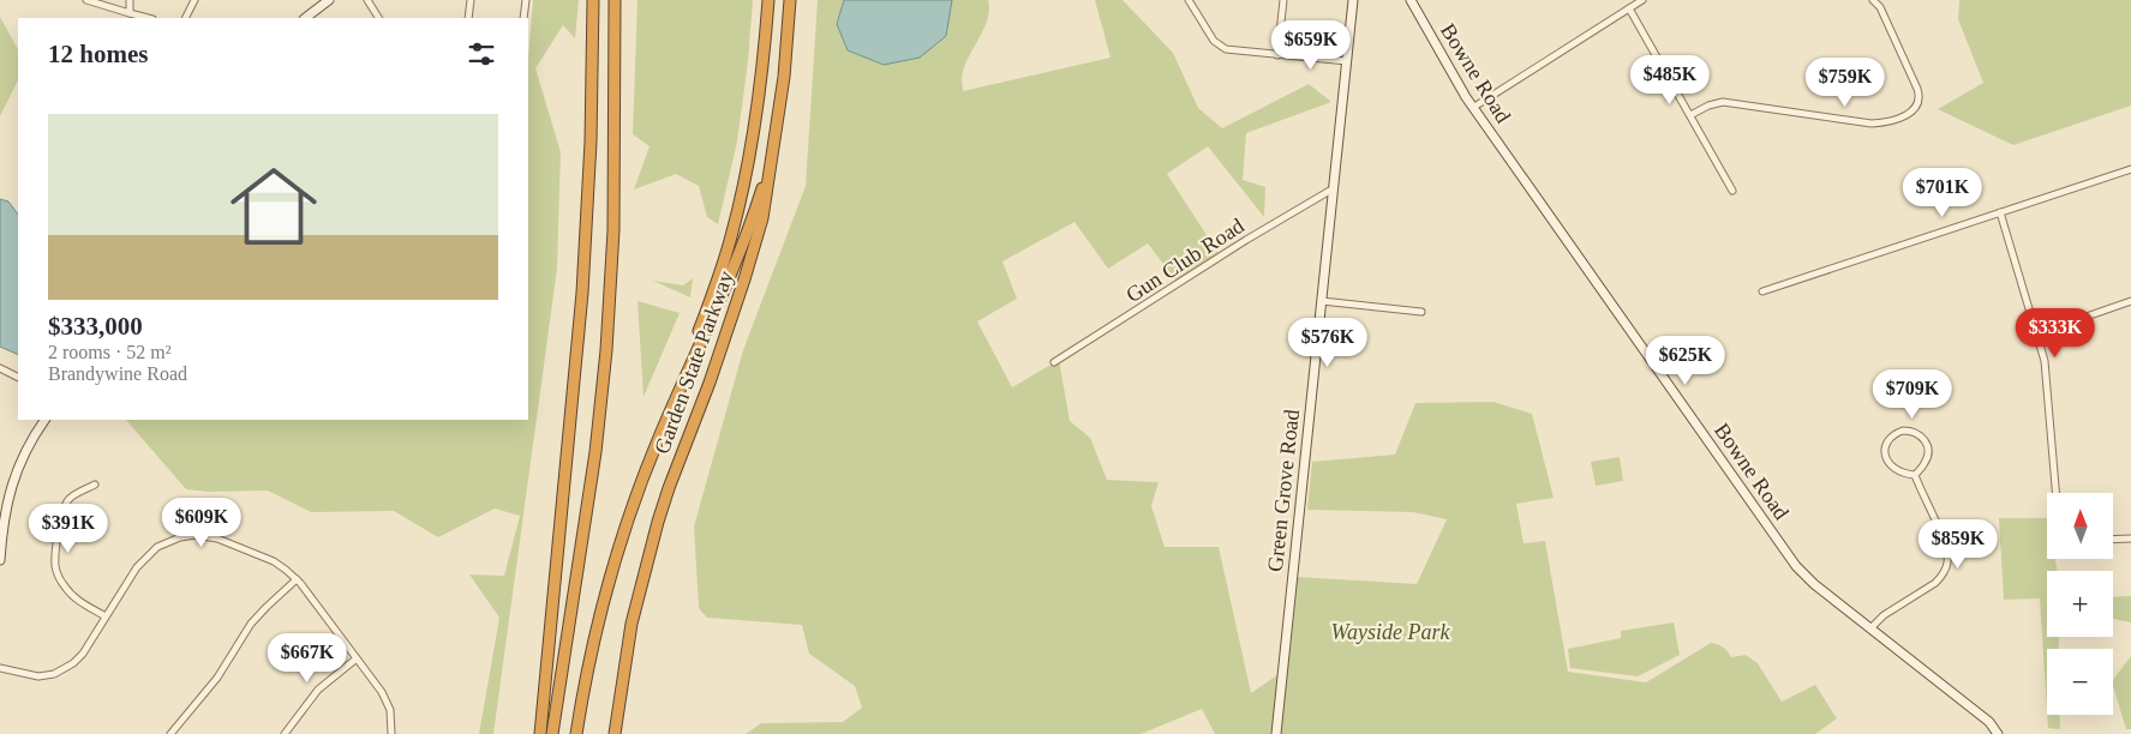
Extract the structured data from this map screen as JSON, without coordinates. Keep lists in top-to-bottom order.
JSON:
{
  "streets": {
    "highway": ["Garden State Parkway"],
    "street": ["Bowne Road", "Gun Club Road", "Green Grove Road"]
  },
  "crossings": [
    ["Gun Club Road", "Green Grove Road"]
  ],
  "parks": ["Wayside Park"],
  "north": "top",
  "page": {
    "heading": "12 homes",
    "price": [
      "$659K",
      "$485K",
      "$759K",
      "$701K",
      "$333K",
      "$576K",
      "$625K",
      "$709K",
      "$609K",
      "$391K",
      "$859K",
      "$667K"
    ],
    "list": [
      {
        "name": "$333,000",
        "note": "2 rooms · 52 m² · Brandywine Road"
      }
    ],
    "map_buttons": ["+", "−"]
  }
}
